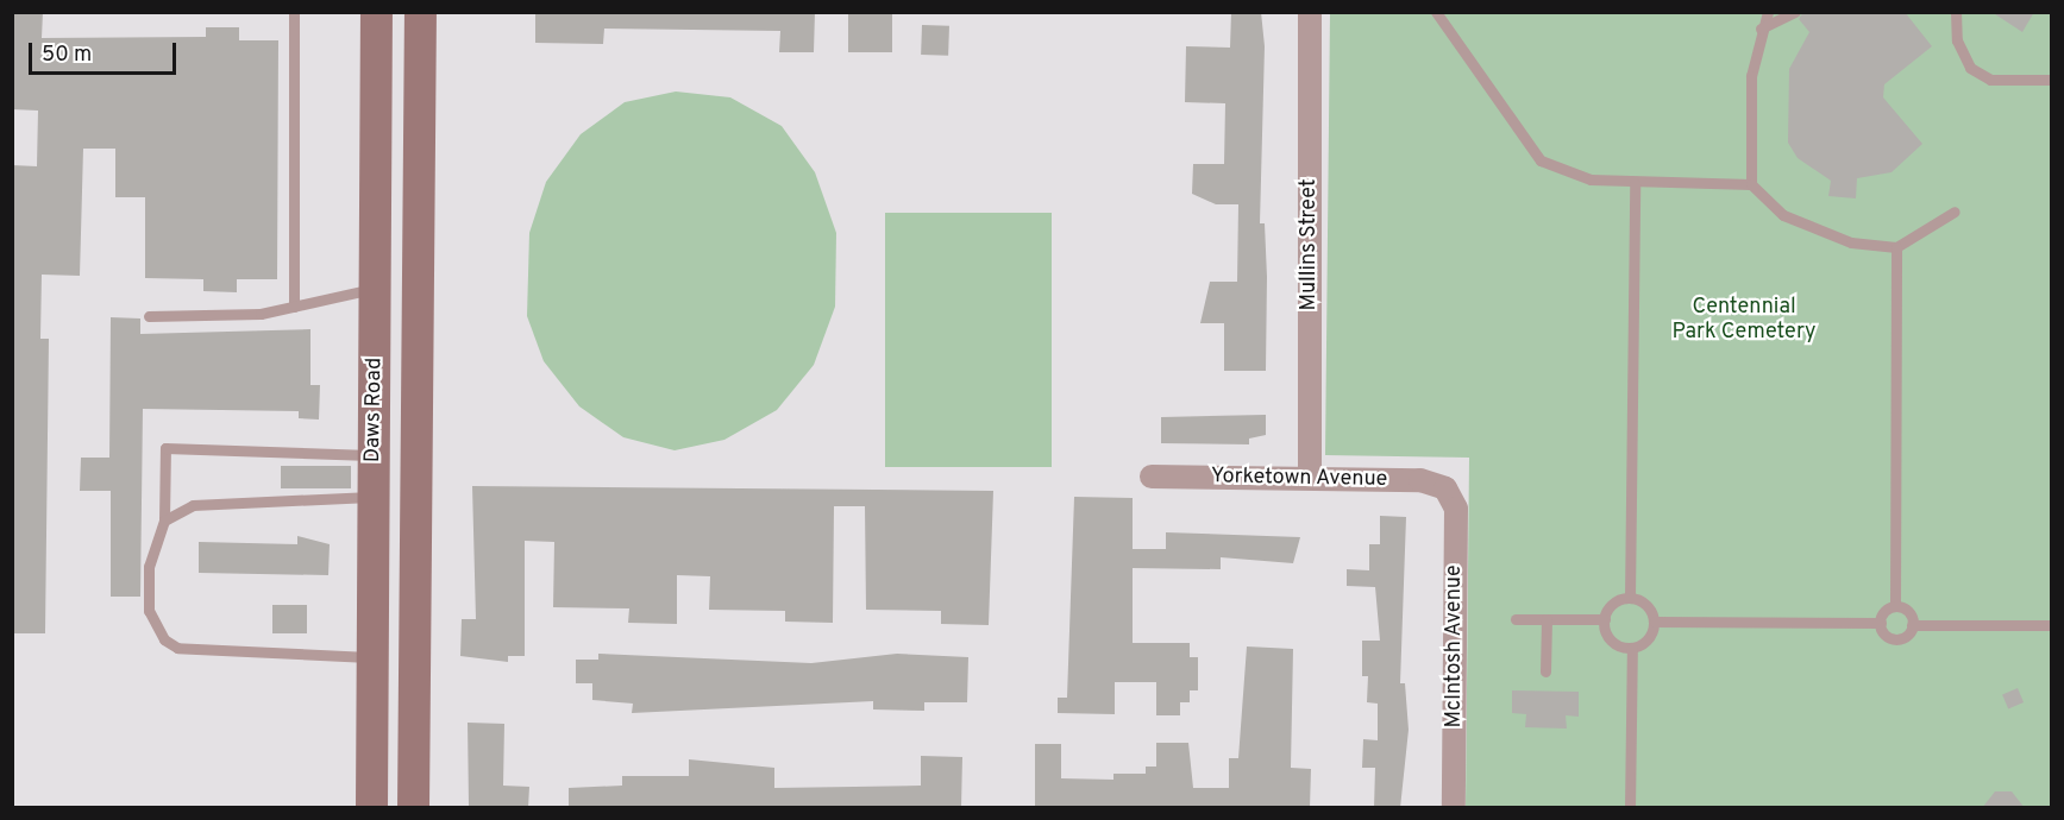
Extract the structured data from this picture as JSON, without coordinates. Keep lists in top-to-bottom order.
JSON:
{
  "streets": {
    "main road": ["Daws Road"],
    "street": ["Mullins Street", "Yorketown Avenue", "McIntosh Avenue"]
  },
  "crossings": [
    ["Mullins Street", "Yorketown Avenue"],
    ["Yorketown Avenue", "McIntosh Avenue"]
  ],
  "parks": ["Centennial Park Cemetery"],
  "scale_bar": "50 m"
}
